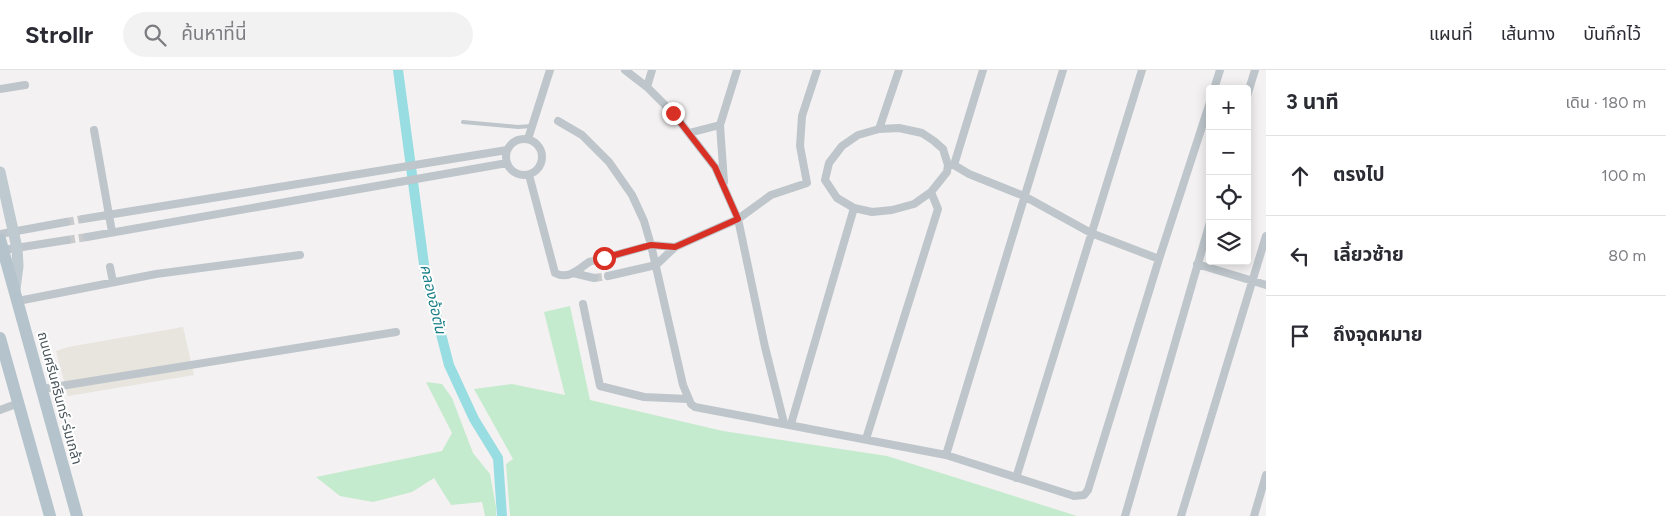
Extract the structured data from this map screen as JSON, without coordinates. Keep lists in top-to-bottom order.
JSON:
{
  "streets": {
    "main road": ["ถนนศรีนครินทร์-ร่มเกล้า"]
  },
  "water": ["คลองอ้อตัน"],
  "page": {
    "header": "Strollr",
    "search": "ค้นหาที่นี่",
    "nav": ["แผนที่", "เส้นทาง", "บันทึกไว้"],
    "heading": ["3 นาที", "เดิน · 180 m"],
    "map_buttons": ["+", "−"],
    "list": [
      ["ตรงไป", "100 m"],
      ["เลี้ยวซ้าย", "80 m"],
      "ถึงจุดหมาย"
    ]
  }
}
